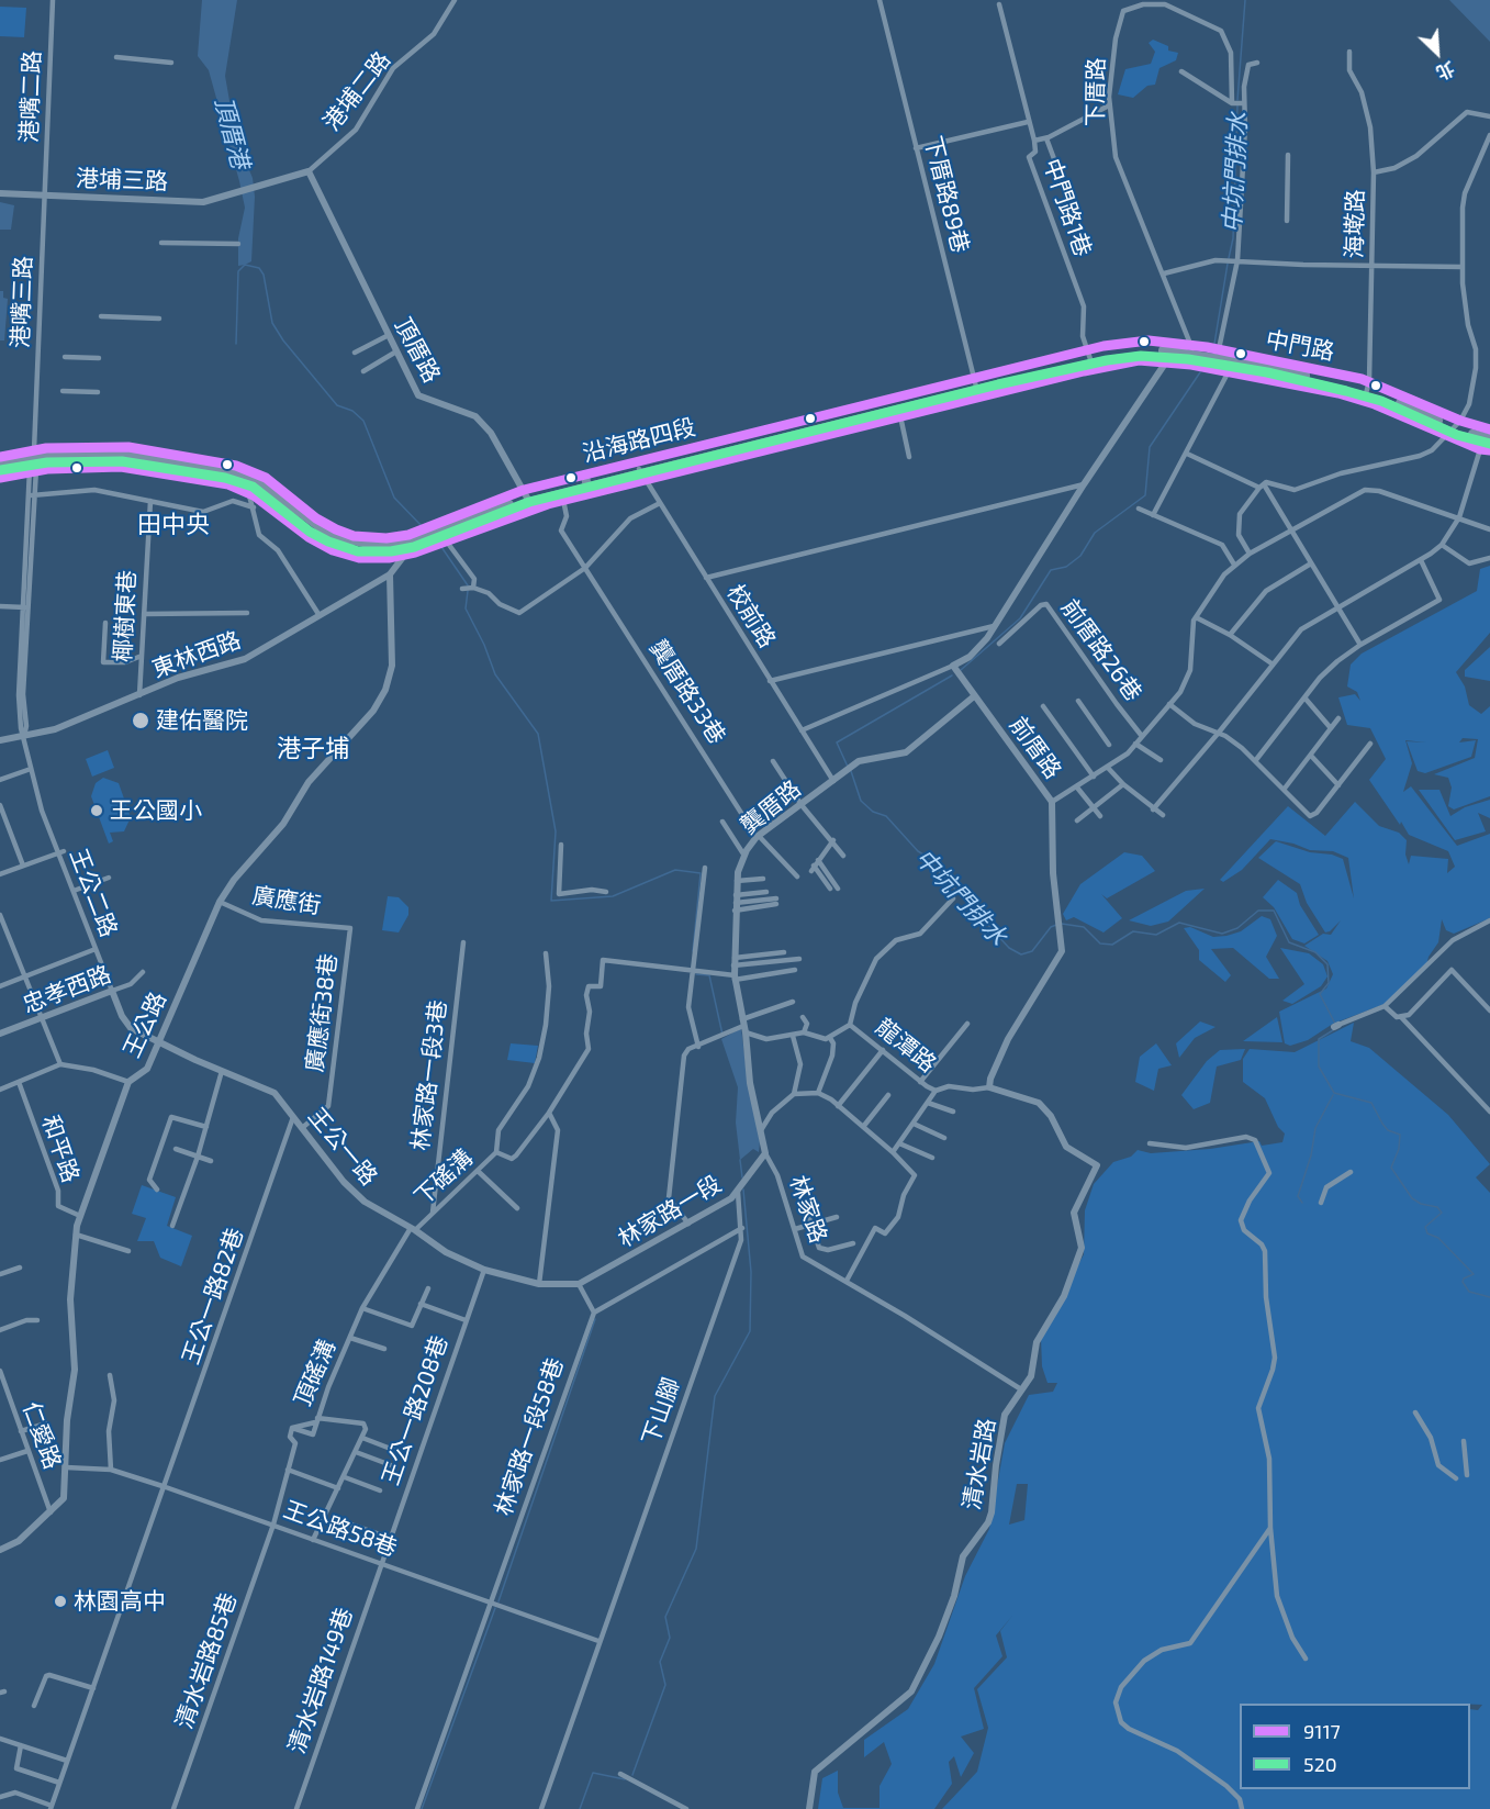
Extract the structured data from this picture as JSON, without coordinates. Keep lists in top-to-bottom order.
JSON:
{
  "streets": {
    "main road": ["中門路", "沿海路四段"],
    "street": [
      "港埔二路",
      "下厝路",
      "港嘴二路",
      "港埔三路",
      "下厝路89巷",
      "中門路1巷",
      "海墘路",
      "港嘴三路",
      "頂厝路",
      "椰樹東巷",
      "校前路",
      "前厝路26巷",
      "東林西路",
      "龔厝路33巷",
      "前厝路",
      "龔厝路",
      "王公二路",
      "廣應街",
      "忠孝西路",
      "廣應街38巷",
      "王公路",
      "龍潭路",
      "林家路一段3巷",
      "王公一路",
      "和平路",
      "下磘溝",
      "林家路",
      "林家路一段",
      "王公一路82巷",
      "頂磘溝",
      "王公一路208巷",
      "下山腳",
      "仁愛路",
      "林家路一段58巷",
      "清水岩路",
      "王公路58巷",
      "清水岩路85巷",
      "清水岩路149巷"
    ]
  },
  "crossings": [
    ["港埔二路", "港埔三路"],
    ["港埔二路", "頂厝路"],
    ["下厝路", "中門路1巷"],
    ["下厝路", "中門路"],
    ["港嘴二路", "港埔三路"],
    ["港嘴二路", "港嘴三路"],
    ["港埔三路", "港嘴三路"],
    ["港埔三路", "頂厝路"],
    ["下厝路89巷", "中門路"],
    ["中門路1巷", "中門路"],
    ["海墘路", "中門路"],
    ["港嘴三路", "沿海路四段"],
    ["港嘴三路", "王公二路"],
    ["中門路", "沿海路四段"],
    ["頂厝路", "沿海路四段"],
    ["沿海路四段", "校前路"],
    ["沿海路四段", "東林西路"],
    ["沿海路四段", "龔厝路33巷"],
    ["椰樹東巷", "東林西路"],
    ["校前路", "龔厝路"],
    ["東林西路", "王公二路"],
    ["東林西路", "王公路"],
    ["龔厝路33巷", "龔厝路"],
    ["前厝路", "龔厝路"],
    ["前厝路", "龍潭路"],
    ["龔厝路", "林家路"],
    ["王公二路", "忠孝西路"],
    ["王公二路", "王公路"],
    ["王公二路", "王公一路"],
    ["廣應街", "廣應街38巷"],
    ["廣應街", "王公路"],
    ["廣應街38巷", "王公一路"],
    ["王公路", "王公一路"],
    ["王公路", "和平路"],
    ["王公路", "仁愛路"],
    ["王公路", "王公路58巷"],
    ["龍潭路", "清水岩路"],
    ["林家路一段3巷", "下磘溝"],
    ["王公一路", "下磘溝"],
    ["王公一路", "林家路一段"],
    ["王公一路", "王公一路82巷"],
    ["王公一路", "頂磘溝"],
    ["王公一路", "王公一路208巷"],
    ["下磘溝", "頂磘溝"],
    ["林家路", "林家路一段"],
    ["林家路", "清水岩路"],
    ["林家路一段", "下山腳"],
    ["王公一路82巷", "王公路58巷"],
    ["頂磘溝", "王公路58巷"],
    ["頂磘溝", "清水岩路85巷"],
    ["王公一路208巷", "王公路58巷"],
    ["王公一路208巷", "清水岩路149巷"],
    ["下山腳", "王公路58巷"],
    ["林家路一段58巷", "王公路58巷"],
    ["王公路58巷", "清水岩路85巷"],
    ["王公路58巷", "清水岩路149巷"]
  ],
  "districts": ["田中央", "港子埔"],
  "water": ["頂厝港", "中坑門排水"],
  "places": ["建佑醫院", "王公國小", "林園高中"],
  "lines": ["transit line 9117", "transit line 520"],
  "legend": ["9117", "520"],
  "north": "bottom right"
}
